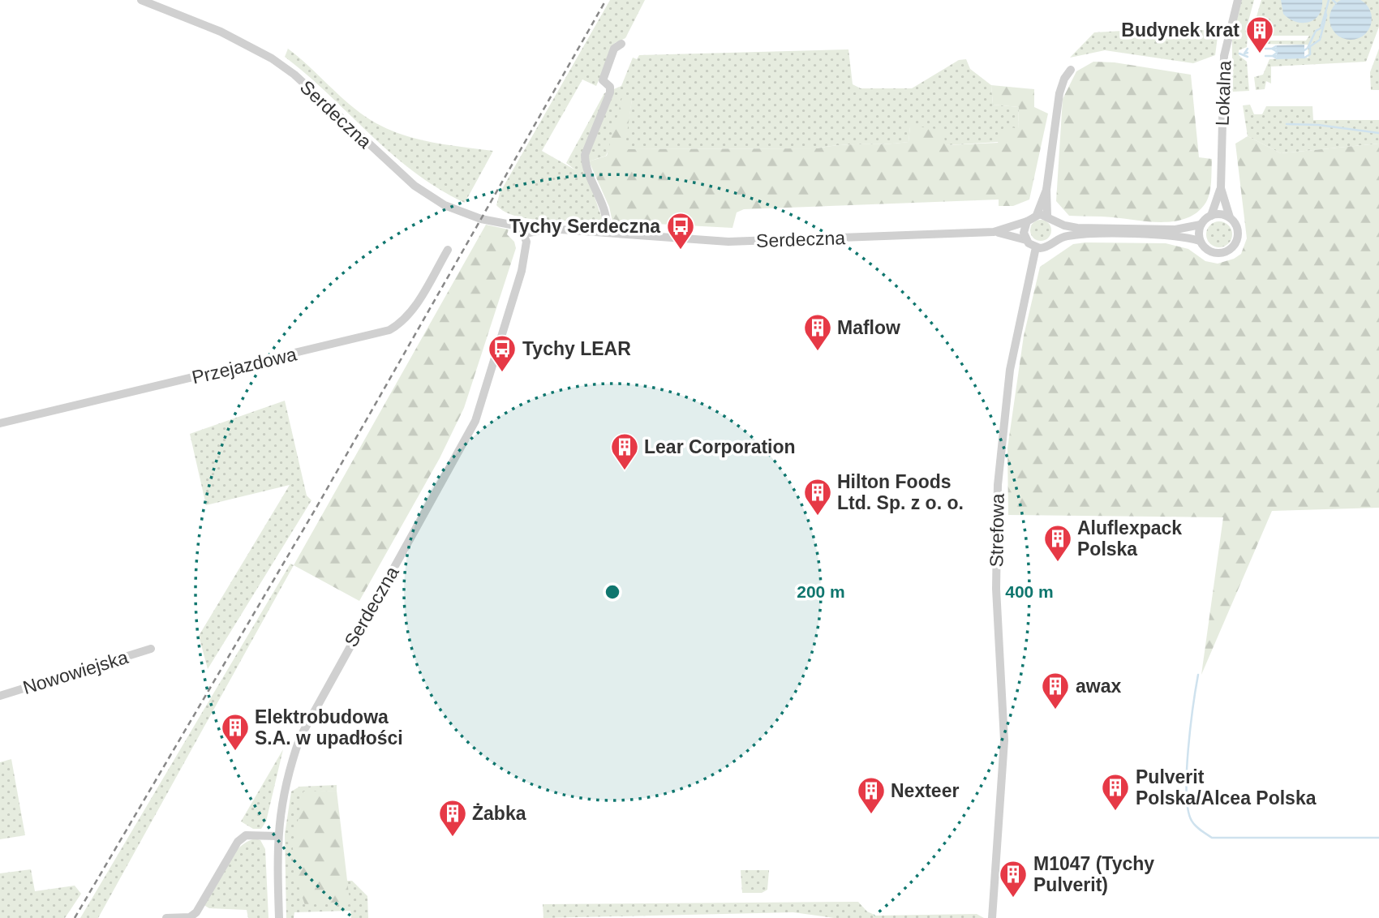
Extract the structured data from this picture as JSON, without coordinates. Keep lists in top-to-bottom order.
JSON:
{
  "streets": {
    "street": [
      "Lokalna",
      "Serdeczna",
      "Przejazdowa",
      "Strefowa",
      "Nowowiejska"
    ]
  },
  "crossings": [
    ["Serdeczna", "Strefowa"]
  ],
  "places": {
    "building": [
      "Budynek krat",
      "Maflow",
      "Lear Corporation",
      "Hilton Foods Ltd. Sp. z o. o.",
      "Aluflexpack Polska",
      "awax",
      "Elektrobudowa S.A. w upadłości",
      "Pulverit Polska/Alcea Polska",
      "Nexteer",
      "Żabka",
      "M1047 (Tychy Pulverit)"
    ],
    "bus stop": ["Tychy Serdeczna", "Tychy LEAR"]
  },
  "rings": ["200 m", "400 m"]
}
